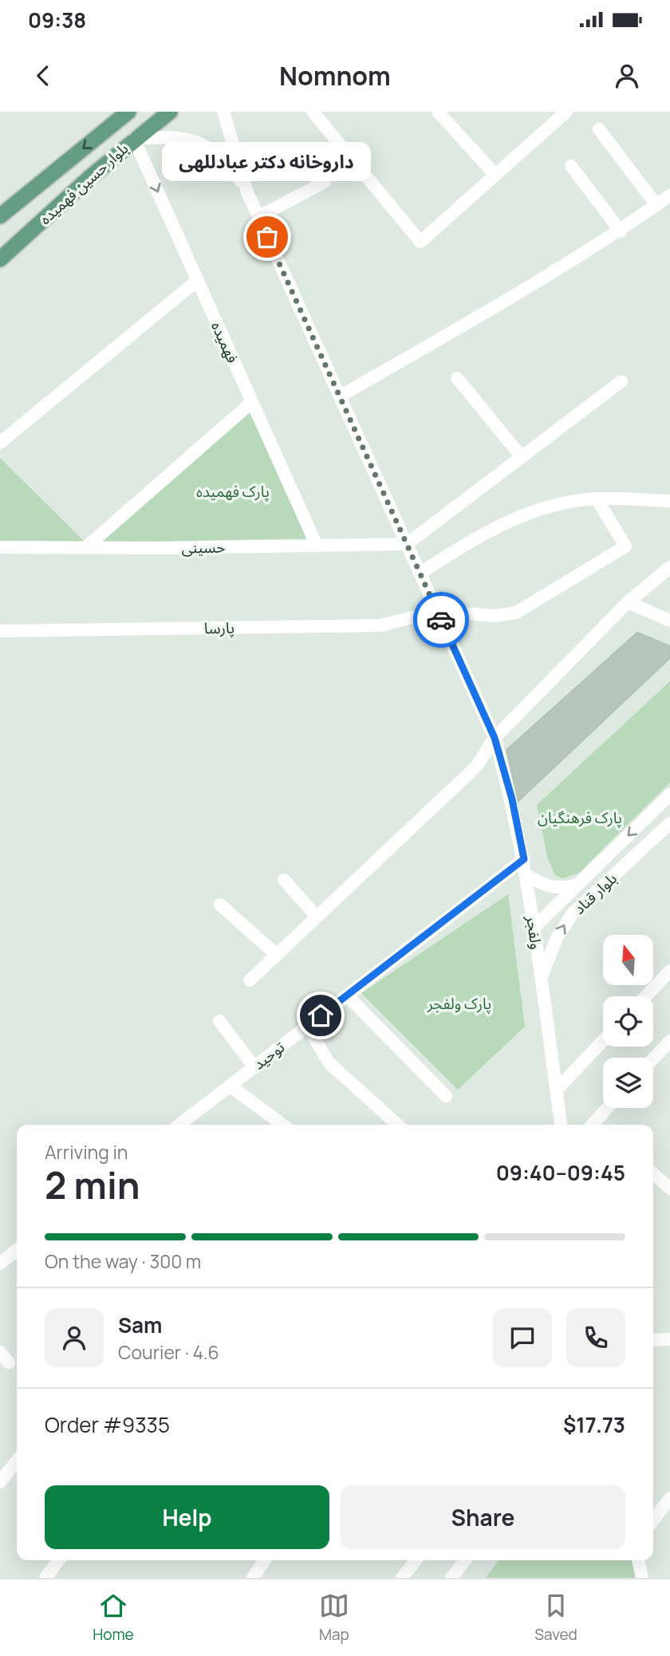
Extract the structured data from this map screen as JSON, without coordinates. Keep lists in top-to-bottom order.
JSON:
{
  "streets": {
    "main road": ["بلوار حسین فهمیده"],
    "street": [
      "فهمیده",
      "حسینی",
      "پارسا",
      "بلوار قناد",
      "ولفجر",
      "توحید"
    ]
  },
  "crossings": [
    ["بلوار حسین فهمیده", "فهمیده"],
    ["فهمیده", "حسینی"],
    ["حسینی", "ولفجر"],
    ["پارسا", "ولفجر"],
    ["بلوار قناد", "ولفجر"],
    ["ولفجر", "توحید"]
  ],
  "parks": ["پارک فهمیده", "پارک فرهنگیان", "پارک ولفجر"],
  "places": ["داروخانه دکتر عبادللهی"],
  "north": "top",
  "page": {
    "status": "09:38",
    "header": "Nomnom",
    "bubble": "داروخانه دکتر عبادللهی",
    "heading": ["2 min", "Arriving in", "09:40–09:45"],
    "panel": [
      "Sam",
      "Courier · 4.6",
      "Order #9335",
      "$17.73"
    ],
    "bar": "On the way · 300 m",
    "buttons": ["Help", "Share"],
    "tabs": ["Home", "Map", "Saved"]
  }
}
